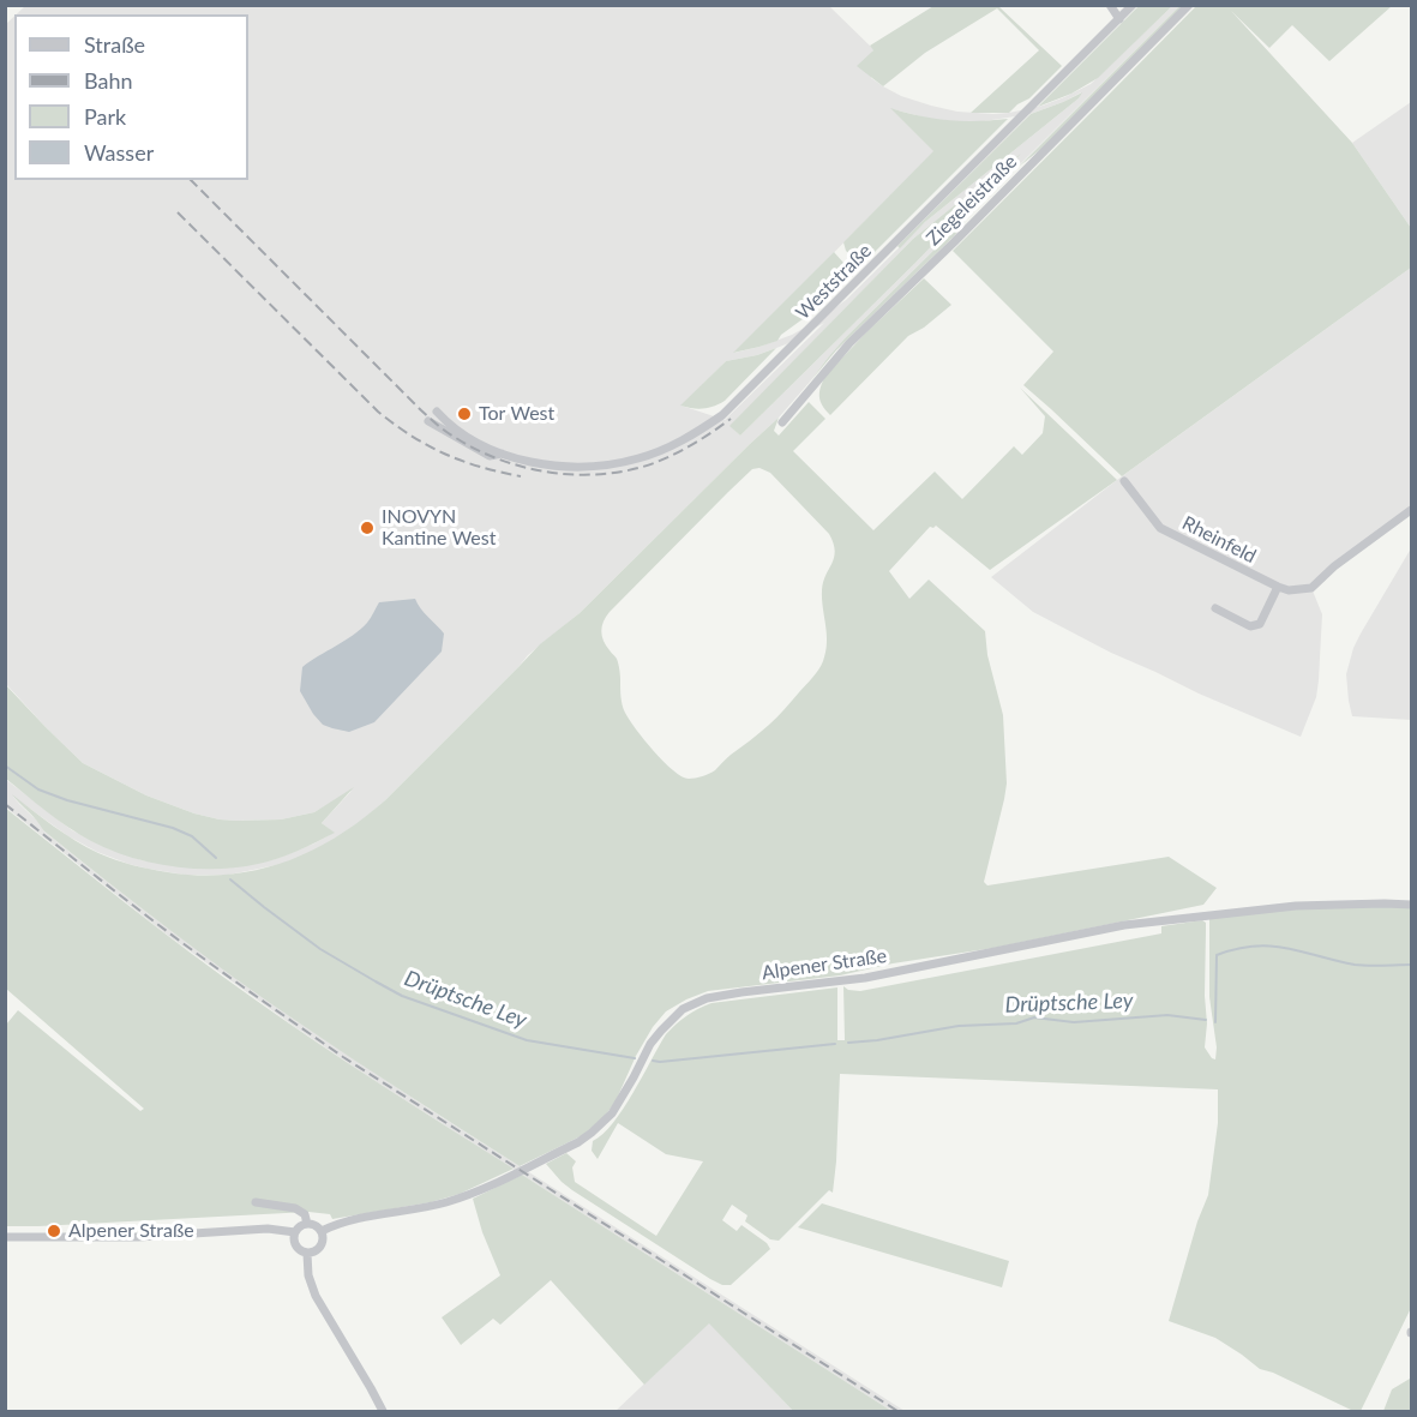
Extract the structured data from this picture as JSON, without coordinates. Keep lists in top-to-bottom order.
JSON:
{
  "streets": {
    "street": [
      "Ziegeleistraße",
      "Weststraße",
      "Rheinfeld",
      "Alpener Straße"
    ]
  },
  "water": ["Drüptsche Ley"],
  "places": ["Tor West", "INOVYN Kantine West", "Alpener Straße"],
  "legend": [
    "Straße",
    "Bahn",
    "Park",
    "Wasser"
  ]
}
